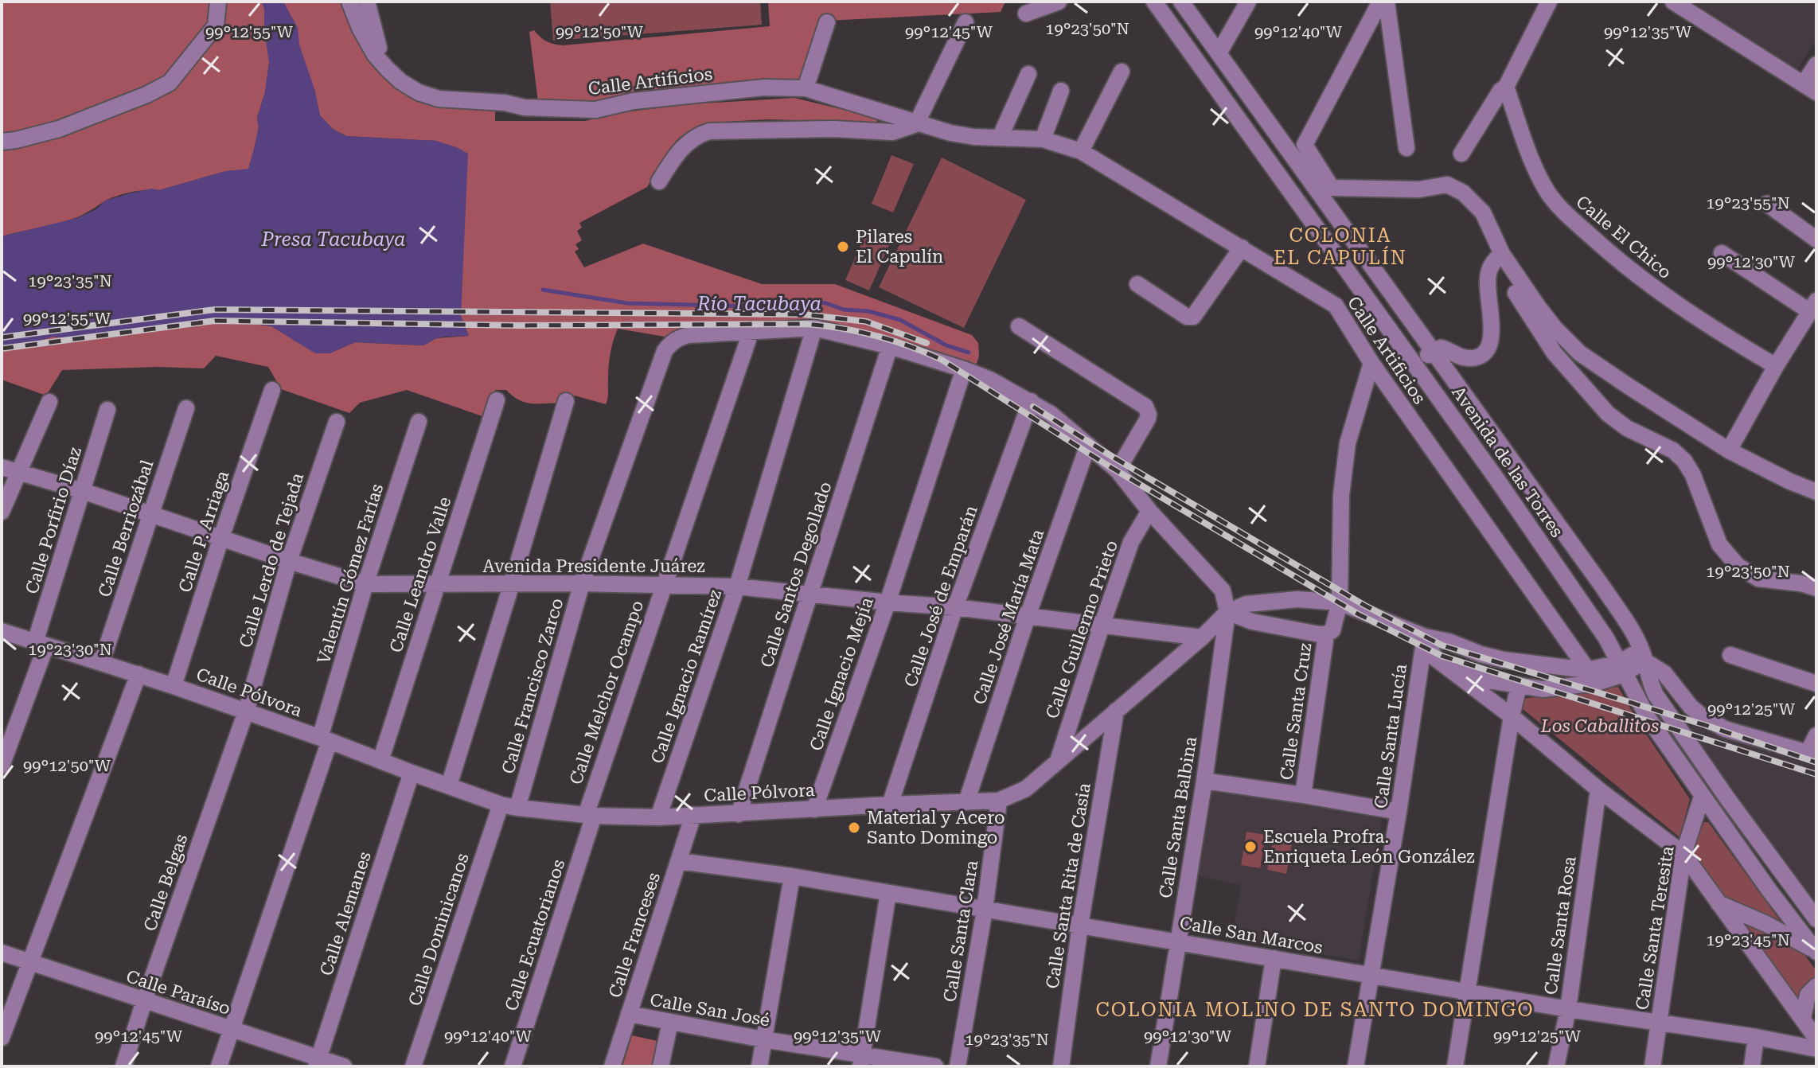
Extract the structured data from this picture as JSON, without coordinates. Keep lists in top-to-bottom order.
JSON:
{
  "streets": {
    "street": [
      "Calle Artificios",
      "Calle El Chico",
      "Avenida de las Torres",
      "Calle Porfirio Díaz",
      "Calle Berriozábal",
      "Calle P. Arriaga",
      "Calle Lerdo de Tejada",
      "Avenida Presidente Juárez",
      "Valentín Gómez Farías",
      "Calle Leandro Valle",
      "Calle Santos Degollado",
      "Calle José de Emparán",
      "Calle José María Mata",
      "Calle Guillermo Prieto",
      "Calle Ignacio Mejía",
      "Calle Ignacio Ramírez",
      "Calle Francisco Zarco",
      "Calle Pólvora",
      "Calle Melchor Ocampo",
      "Calle Santa Cruz",
      "Calle Santa Lucía",
      "Calle Santa Balbina",
      "Calle Belgas",
      "Calle Santa Rita de Casia",
      "Calle Alemanes",
      "Calle Santa Rosa",
      "Calle Santa Teresita",
      "Calle Dominicanos",
      "Calle Santa Clara",
      "Calle Ecuatorianos",
      "Calle Franceses",
      "Calle San Marcos",
      "Calle Paraíso",
      "Calle San José"
    ]
  },
  "crossings": [
    ["Avenida de las Torres", "Calle Santa Teresita"],
    ["Calle Porfirio Díaz", "Avenida Presidente Juárez"],
    ["Calle Porfirio Díaz", "Calle Pólvora"],
    ["Calle Berriozábal", "Avenida Presidente Juárez"],
    ["Calle Berriozábal", "Calle Pólvora"],
    ["Calle P. Arriaga", "Avenida Presidente Juárez"],
    ["Calle P. Arriaga", "Calle Pólvora"],
    ["Calle Lerdo de Tejada", "Avenida Presidente Juárez"],
    ["Calle Lerdo de Tejada", "Calle Pólvora"],
    ["Calle Lerdo de Tejada", "Calle Belgas"],
    ["Avenida Presidente Juárez", "Valentín Gómez Farías"],
    ["Avenida Presidente Juárez", "Calle Leandro Valle"],
    ["Avenida Presidente Juárez", "Calle Santos Degollado"],
    ["Avenida Presidente Juárez", "Calle José de Emparán"],
    ["Avenida Presidente Juárez", "Calle José María Mata"],
    ["Avenida Presidente Juárez", "Calle Guillermo Prieto"],
    ["Avenida Presidente Juárez", "Calle Ignacio Mejía"],
    ["Avenida Presidente Juárez", "Calle Ignacio Ramírez"],
    ["Avenida Presidente Juárez", "Calle Francisco Zarco"],
    ["Avenida Presidente Juárez", "Calle Pólvora"],
    ["Avenida Presidente Juárez", "Calle Melchor Ocampo"],
    ["Valentín Gómez Farías", "Calle Pólvora"],
    ["Valentín Gómez Farías", "Calle Paraíso"],
    ["Calle Leandro Valle", "Calle Pólvora"],
    ["Calle Santos Degollado", "Calle Pólvora"],
    ["Calle José de Emparán", "Calle Pólvora"],
    ["Calle José María Mata", "Calle Pólvora"],
    ["Calle Guillermo Prieto", "Calle Pólvora"],
    ["Calle Ignacio Mejía", "Calle Pólvora"],
    ["Calle Ignacio Ramírez", "Calle Pólvora"],
    ["Calle Francisco Zarco", "Calle Pólvora"],
    ["Calle Francisco Zarco", "Calle Melchor Ocampo"],
    ["Calle Pólvora", "Calle Melchor Ocampo"],
    ["Calle Pólvora", "Calle Santa Balbina"],
    ["Calle Pólvora", "Calle Belgas"],
    ["Calle Pólvora", "Calle Santa Rita de Casia"],
    ["Calle Pólvora", "Calle Alemanes"],
    ["Calle Pólvora", "Calle Dominicanos"],
    ["Calle Pólvora", "Calle Santa Clara"],
    ["Calle Pólvora", "Calle Ecuatorianos"],
    ["Calle Pólvora", "Calle Franceses"],
    ["Calle Melchor Ocampo", "Calle Ecuatorianos"],
    ["Calle Santa Lucía", "Calle San Marcos"],
    ["Calle Santa Balbina", "Calle San Marcos"],
    ["Calle Belgas", "Calle Paraíso"],
    ["Calle Santa Rita de Casia", "Calle San Marcos"],
    ["Calle Alemanes", "Calle Paraíso"],
    ["Calle Santa Rosa", "Calle San Marcos"],
    ["Calle Santa Teresita", "Calle San Marcos"],
    ["Calle Santa Clara", "Calle San Marcos"],
    ["Calle Franceses", "Calle San Marcos"],
    ["Calle Franceses", "Calle San José"]
  ],
  "districts": ["COLONIA EL CAPULÍN", "COLONIA MOLINO DE SANTO DOMINGO"],
  "water": ["Presa Tacubaya", "Río Tacubaya"],
  "parks": ["Los Caballitos"],
  "places": ["Pilares El Capulín", "Material y Acero Santo Domingo", "Escuela Profra. Enriqueta León González"],
  "coordinates": [
    "19°23'50\"N",
    "99°12'55\"W",
    "99°12'50\"W",
    "99°12'45\"W",
    "99°12'40\"W",
    "99°12'35\"W",
    "19°23'55\"N",
    "99°12'30\"W",
    "19°23'35\"N",
    "19°23'30\"N",
    "99°12'25\"W",
    "19°23'45\"N"
  ]
}
